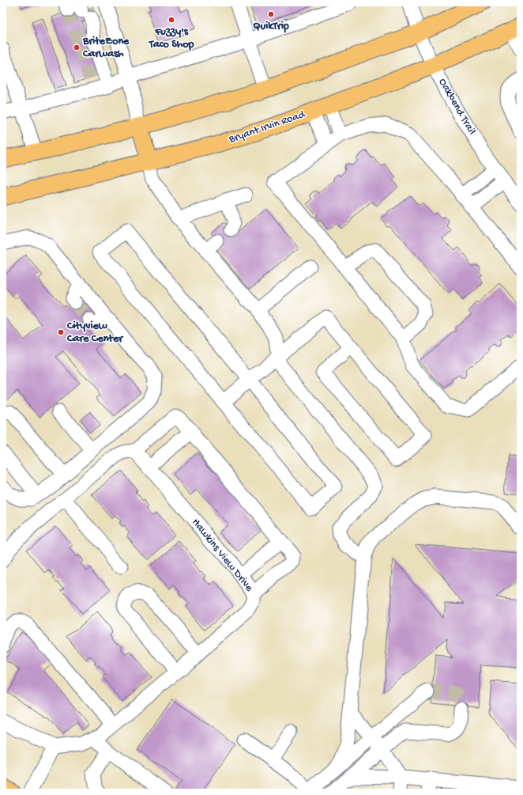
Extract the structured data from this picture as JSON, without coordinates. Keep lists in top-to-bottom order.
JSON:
{
  "streets": {
    "main road": ["Bryant Irvin Road"],
    "street": ["Oakbend Trail", "Hawkins View Drive"]
  },
  "crossings": [
    ["Oakbend Trail", "Bryant Irvin Road"]
  ],
  "places": [
    "QuikTrip",
    "Fuzzy's Taco Shop",
    "BriteZone Carwash",
    "Cityview Care Center"
  ]
}
